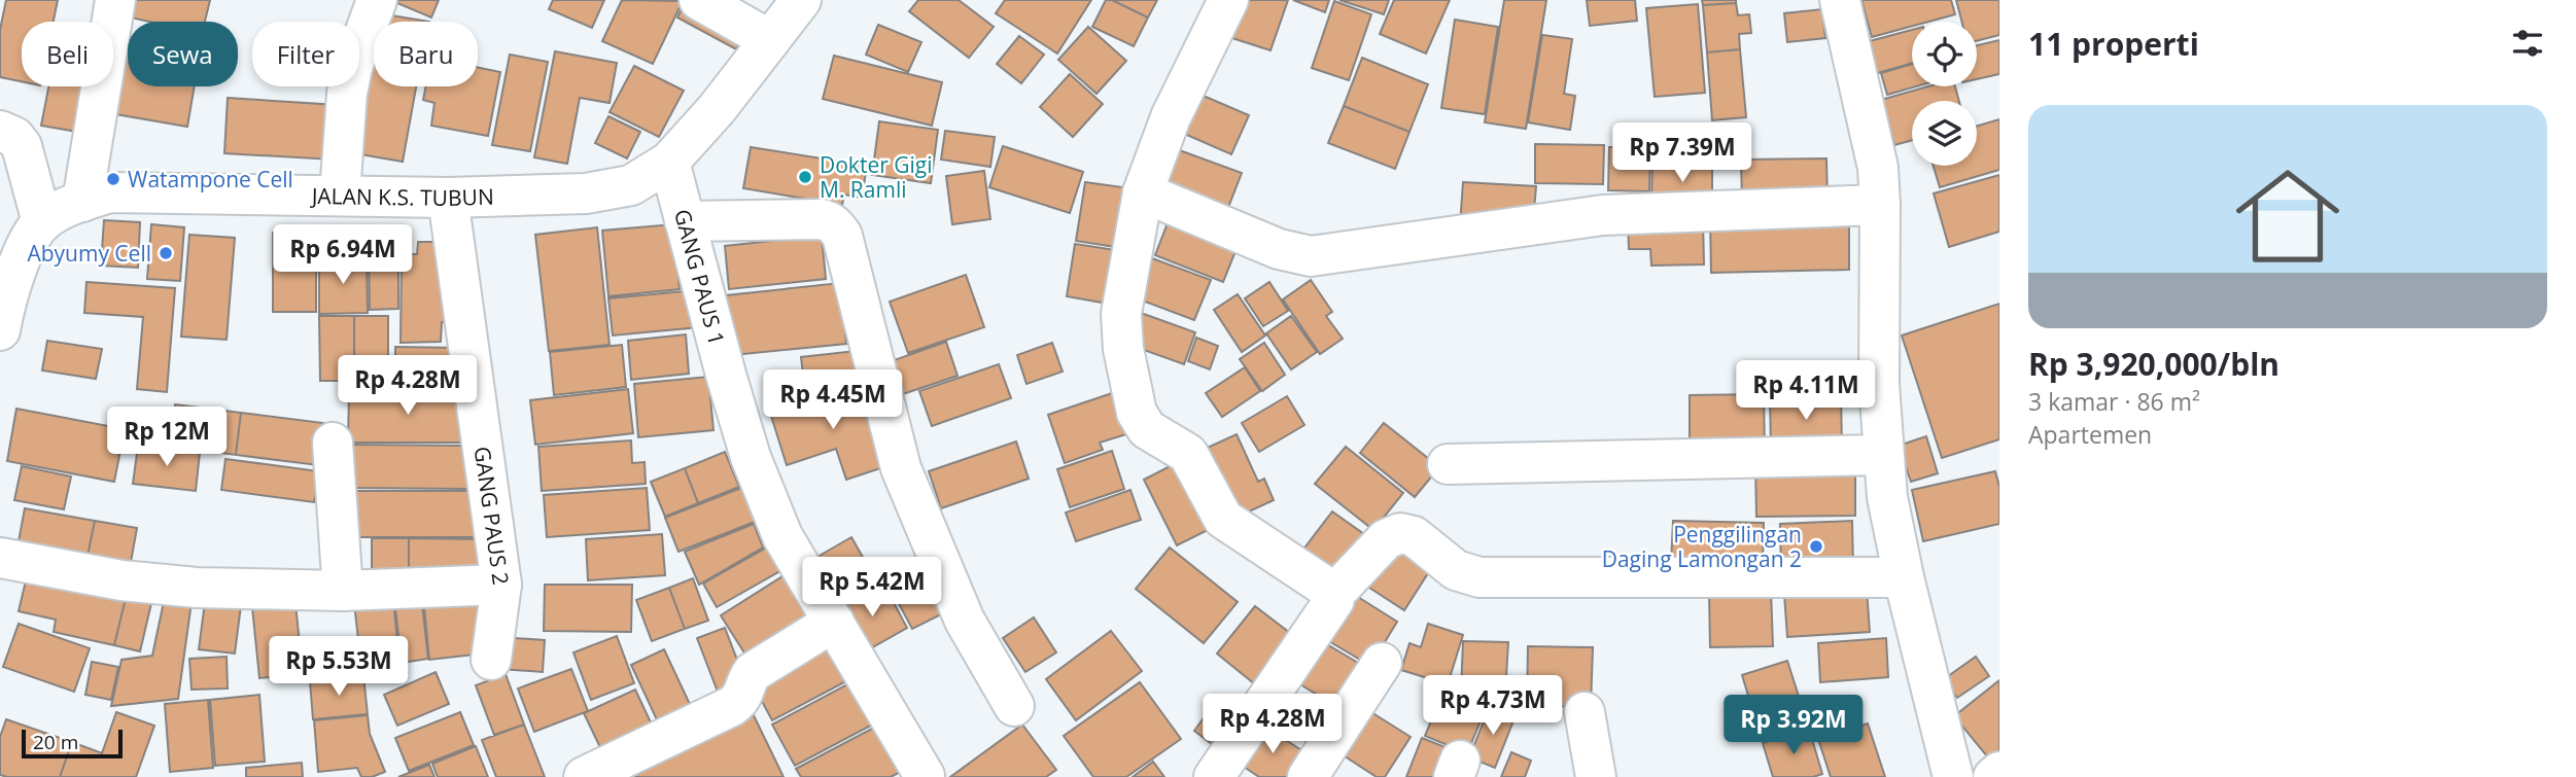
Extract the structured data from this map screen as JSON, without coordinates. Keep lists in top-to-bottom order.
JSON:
{
  "streets": {
    "street": ["JALAN K.S. TUBUN", "GANG PAUS 1", "GANG PAUS 2"]
  },
  "crossings": [
    ["JALAN K.S. TUBUN", "GANG PAUS 1"],
    ["JALAN K.S. TUBUN", "GANG PAUS 2"]
  ],
  "places": [
    "Dokter Gigi M. Ramli",
    "Watampone Cell",
    "Abyumy Cell",
    "Penggilingan Daging Lamongan 2"
  ],
  "scale_bar": "20 m",
  "page": {
    "heading": "11 properti",
    "chip": [
      "Beli",
      "Sewa",
      "Filter",
      "Baru"
    ],
    "list": [
      {
        "name": "Rp 3,920,000/bln",
        "note": "3 kamar · 86 m² · Apartemen"
      }
    ],
    "price": [
      "Rp 7.39M",
      "Rp 6.94M",
      "Rp 4.28M",
      "Rp 4.11M",
      "Rp 4.45M",
      "Rp 12M",
      "Rp 5.42M",
      "Rp 5.53M",
      "Rp 4.73M",
      "Rp 4.28M",
      "Rp 3.92M"
    ],
    "scale": "20 m"
  }
}
